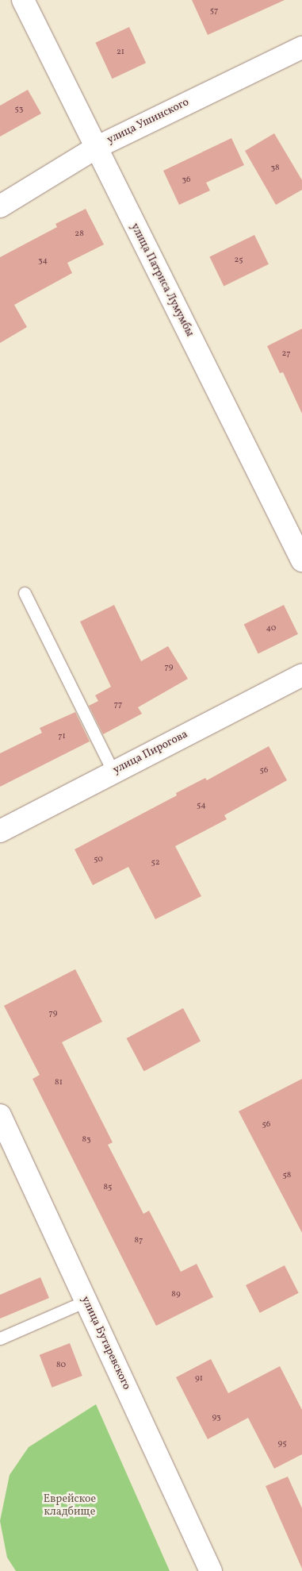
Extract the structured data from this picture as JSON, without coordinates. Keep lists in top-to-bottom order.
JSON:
{
  "streets": {
    "street": [
      "улица Ушинского",
      "улица Патриса Лумумбы",
      "улица Пирогова",
      "улица Бутаревского"
    ]
  },
  "crossings": [
    ["улица Ушинского", "улица Патриса Лумумбы"]
  ],
  "parks": ["Еврейское кладбище"],
  "house_numbers": [
    "57",
    "21",
    "53",
    "38",
    "36",
    "28",
    "25",
    "34",
    "27",
    "40",
    "79",
    "77",
    "71",
    "56",
    "54",
    "50",
    "52",
    "79",
    "81",
    "56",
    "83",
    "58",
    "85",
    "87",
    "89",
    "80",
    "91",
    "93",
    "95"
  ]
}
